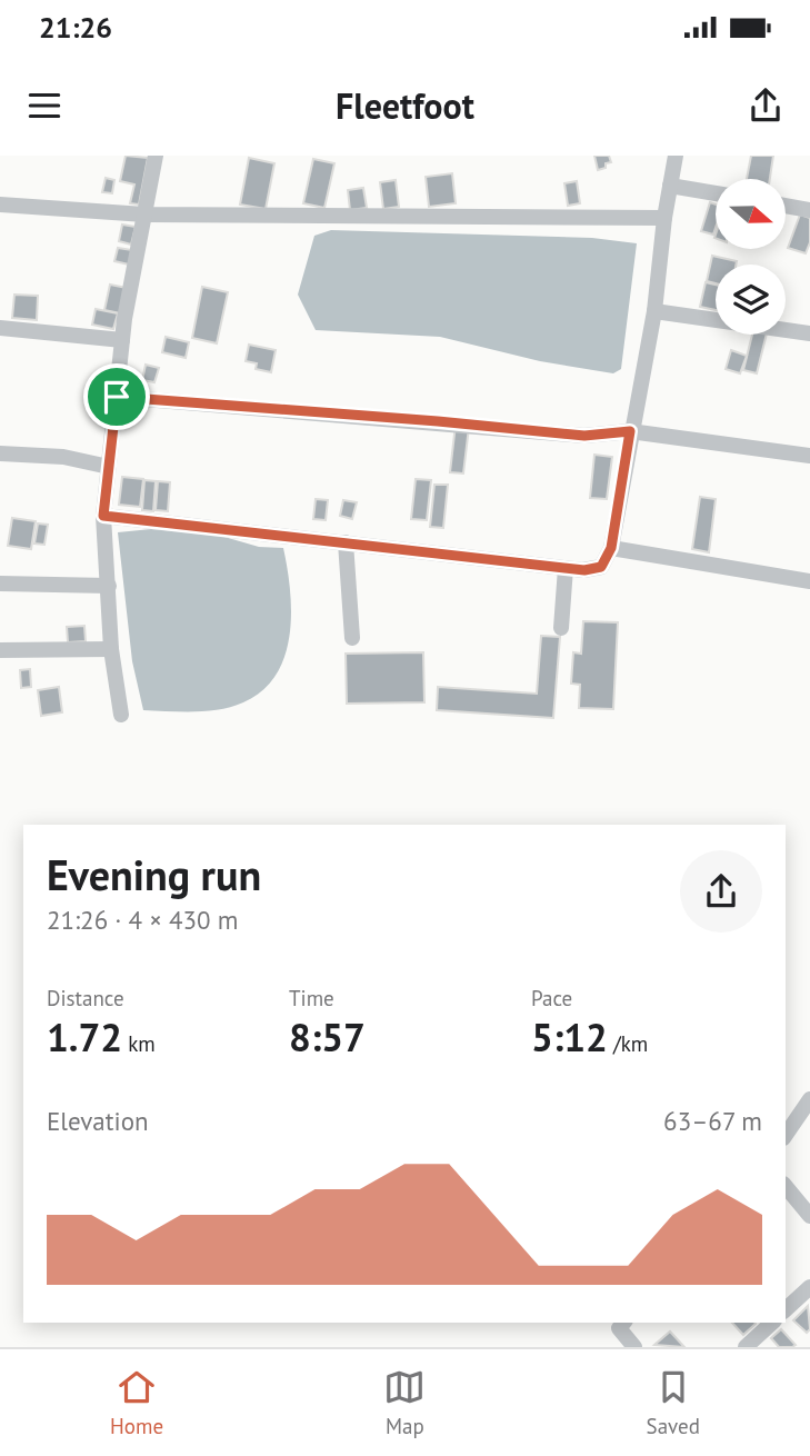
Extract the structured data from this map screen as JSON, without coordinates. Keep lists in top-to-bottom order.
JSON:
{
  "north": "right",
  "page": {
    "status": "21:26",
    "header": "Fleetfoot",
    "heading": ["Evening run", "21:26 · 4 × 430 m"],
    "stats": [
      ["Distance", "1.72 km"],
      ["Time", "8:57"],
      ["Pace", "5:12 /km"]
    ],
    "chart": ["Elevation", "63–67 m"],
    "tabs": ["Home", "Map", "Saved"]
  }
}
